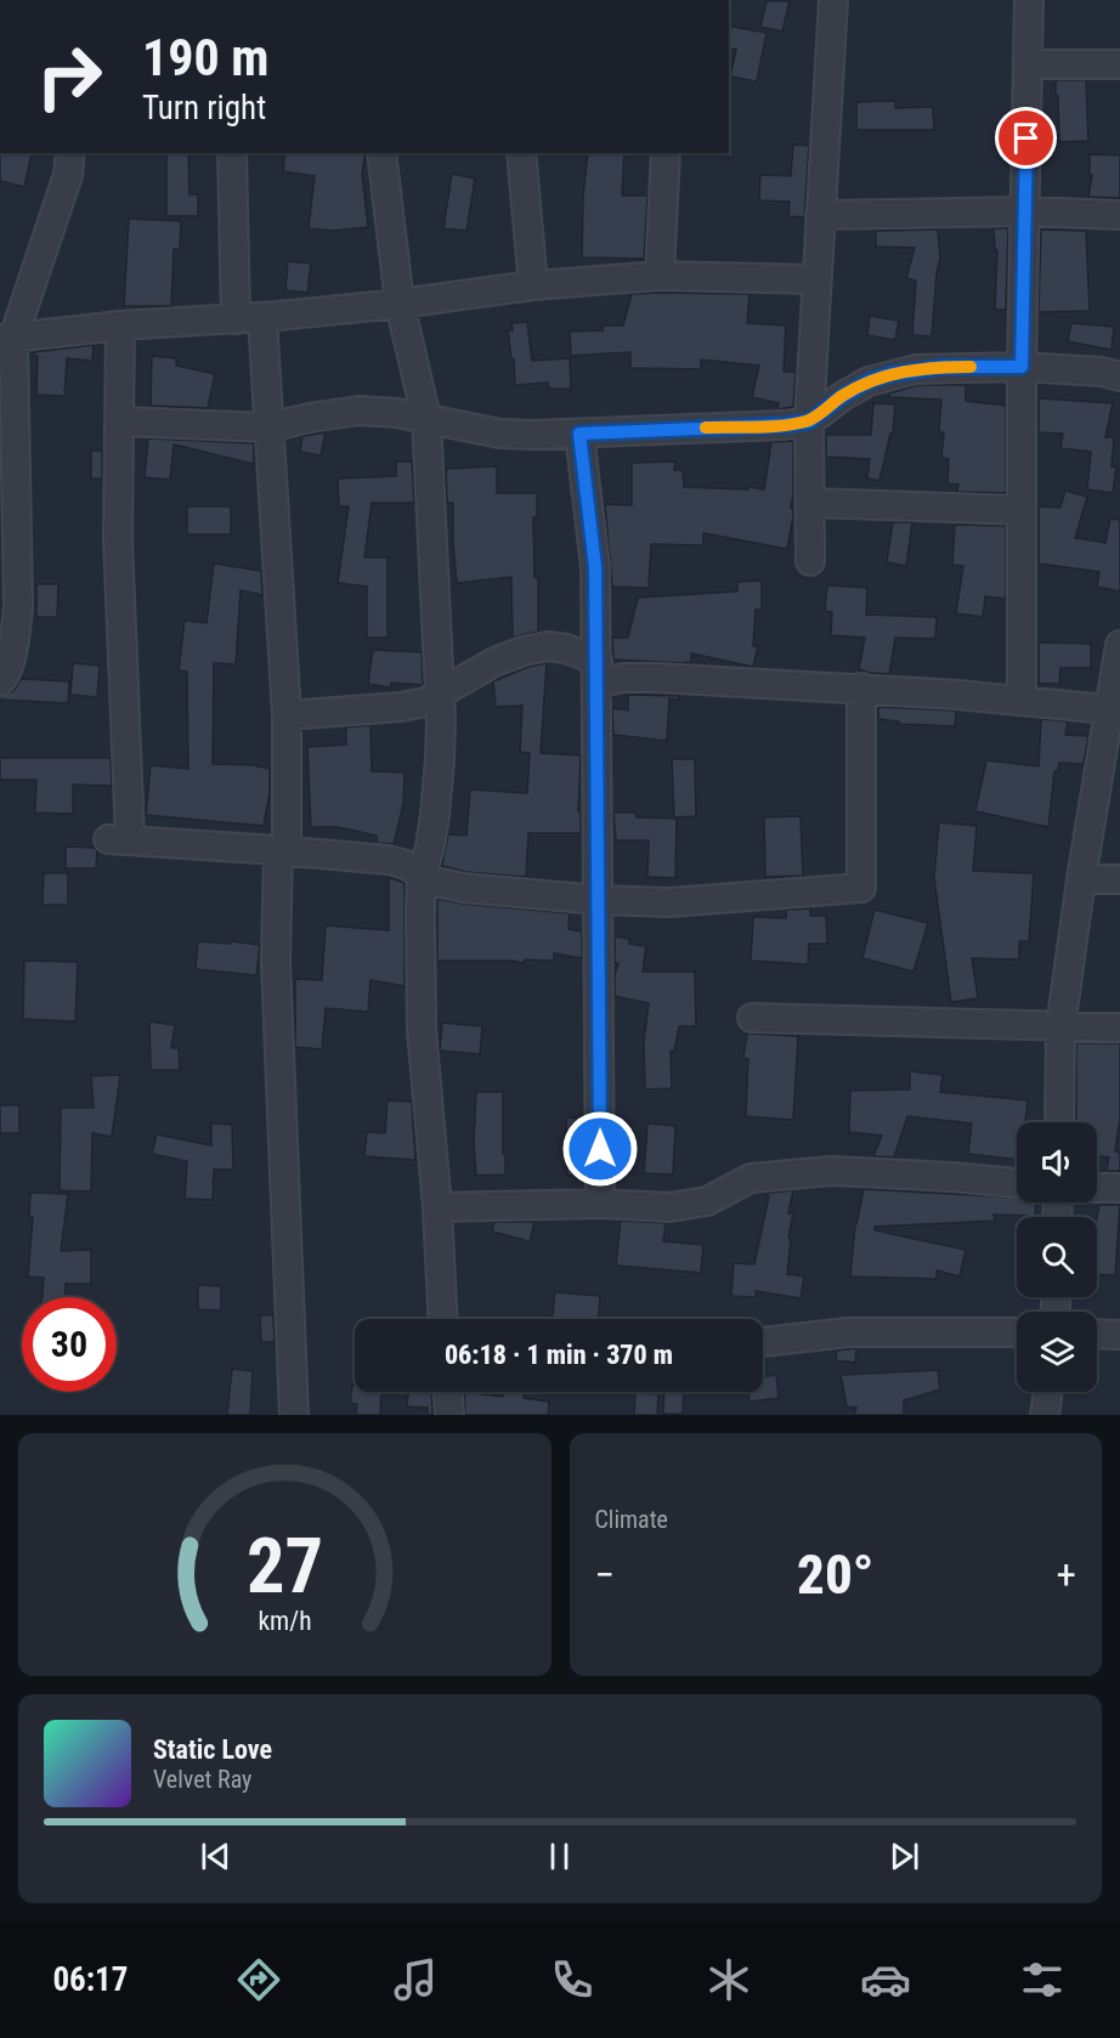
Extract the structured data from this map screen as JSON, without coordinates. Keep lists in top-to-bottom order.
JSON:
{
  "page": {
    "turn": ["190 m", "Turn right"],
    "limit": "30",
    "trip": "06:18 · 1 min · 370 m",
    "tile": "Climate",
    "heat": ["−", "20°", "+"],
    "song": ["Static Love", "Velvet Ray"],
    "tabs": "06:17",
    "gauge": ["27", "km/h"]
  }
}
